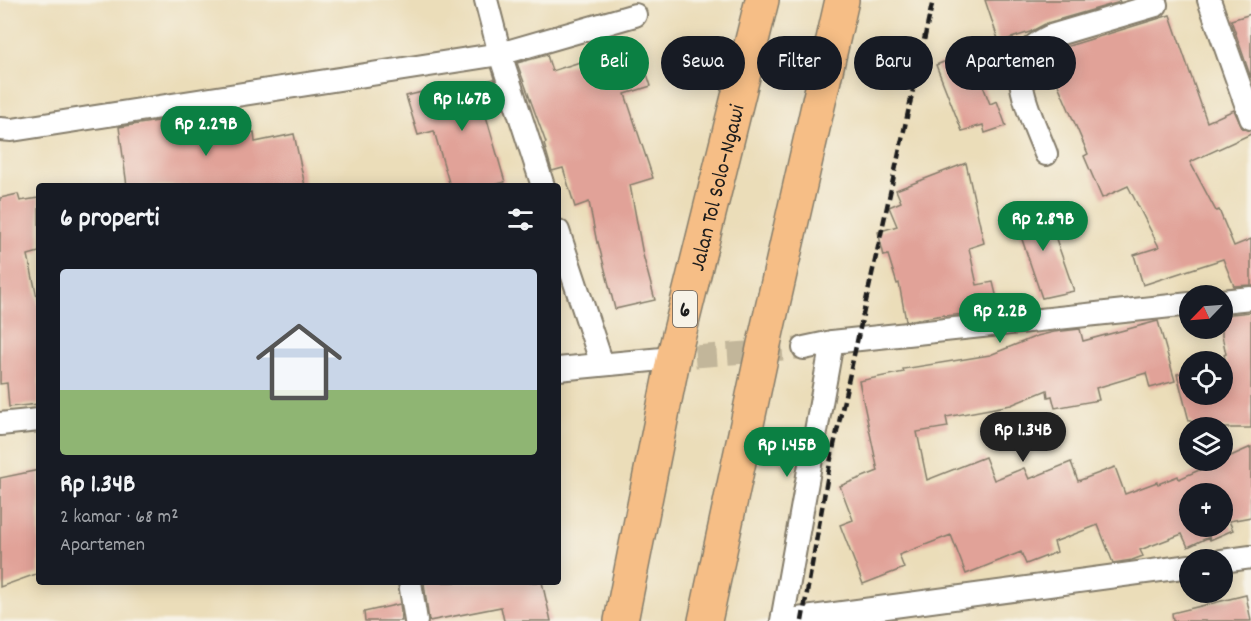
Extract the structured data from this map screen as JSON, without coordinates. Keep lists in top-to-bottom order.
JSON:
{
  "streets": {
    "highway": ["Jalan Tol Solo–Ngawi", "6"]
  },
  "north": "bottom left",
  "page": {
    "chip": [
      "Beli",
      "Sewa",
      "Filter",
      "Baru",
      "Apartemen"
    ],
    "price": [
      "Rp 1.67B",
      "Rp 2.29B",
      "Rp 2.89B",
      "Rp 2.2B",
      "Rp 1.34B",
      "Rp 1.45B"
    ],
    "heading": "6 properti",
    "list": [
      {
        "name": "Rp 1.34B",
        "note": "2 kamar · 68 m² · Apartemen"
      }
    ],
    "map_buttons": ["+", "−"]
  }
}
